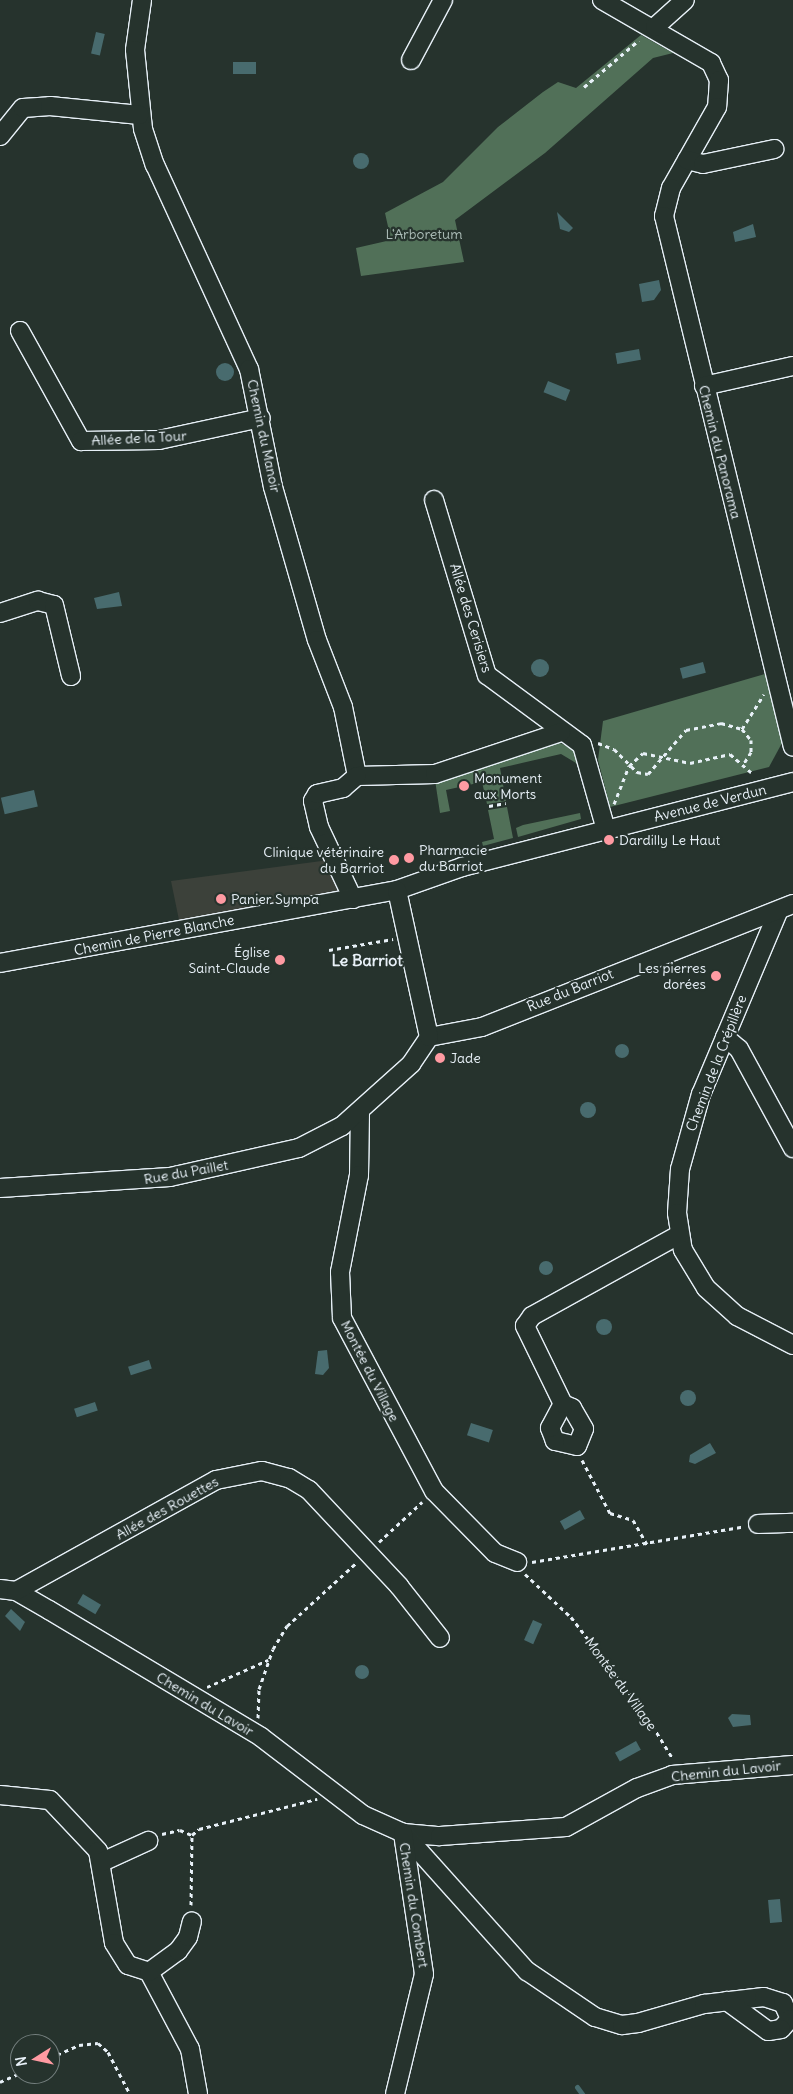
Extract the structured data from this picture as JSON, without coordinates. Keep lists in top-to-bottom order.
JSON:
{
  "streets": {
    "street": [
      "Chemin du Manoir",
      "Allée de la Tour",
      "Chemin du Panorama",
      "Allée des Cerisiers",
      "Avenue de Verdun",
      "Chemin de Pierre Blanche",
      "Rue du Barriot",
      "Chemin de la Crépillère",
      "Rue du Paillet",
      "Montée du Village",
      "Allée des Rouettes",
      "Chemin du Lavoir",
      "Chemin du Combert"
    ]
  },
  "crossings": [
    ["Chemin du Manoir", "Allée de la Tour"],
    ["Avenue de Verdun", "Chemin de Pierre Blanche"],
    ["Rue du Barriot", "Chemin de la Crépillère"],
    ["Rue du Barriot", "Rue du Paillet"],
    ["Rue du Paillet", "Montée du Village"],
    ["Montée du Village", "Chemin du Lavoir"],
    ["Allée des Rouettes", "Chemin du Lavoir"],
    ["Chemin du Lavoir", "Chemin du Combert"]
  ],
  "districts": ["Le Barriot"],
  "parks": ["L'Arboretum"],
  "places": [
    "Monument aux Morts",
    "Dardilly Le Haut",
    "Pharmacie du Barriot",
    "Clinique vétérinaire du Barriot",
    "Panier Sympa",
    "Église Saint-Claude",
    "Les pierres dorées",
    "Jade"
  ],
  "north": "left"
}
